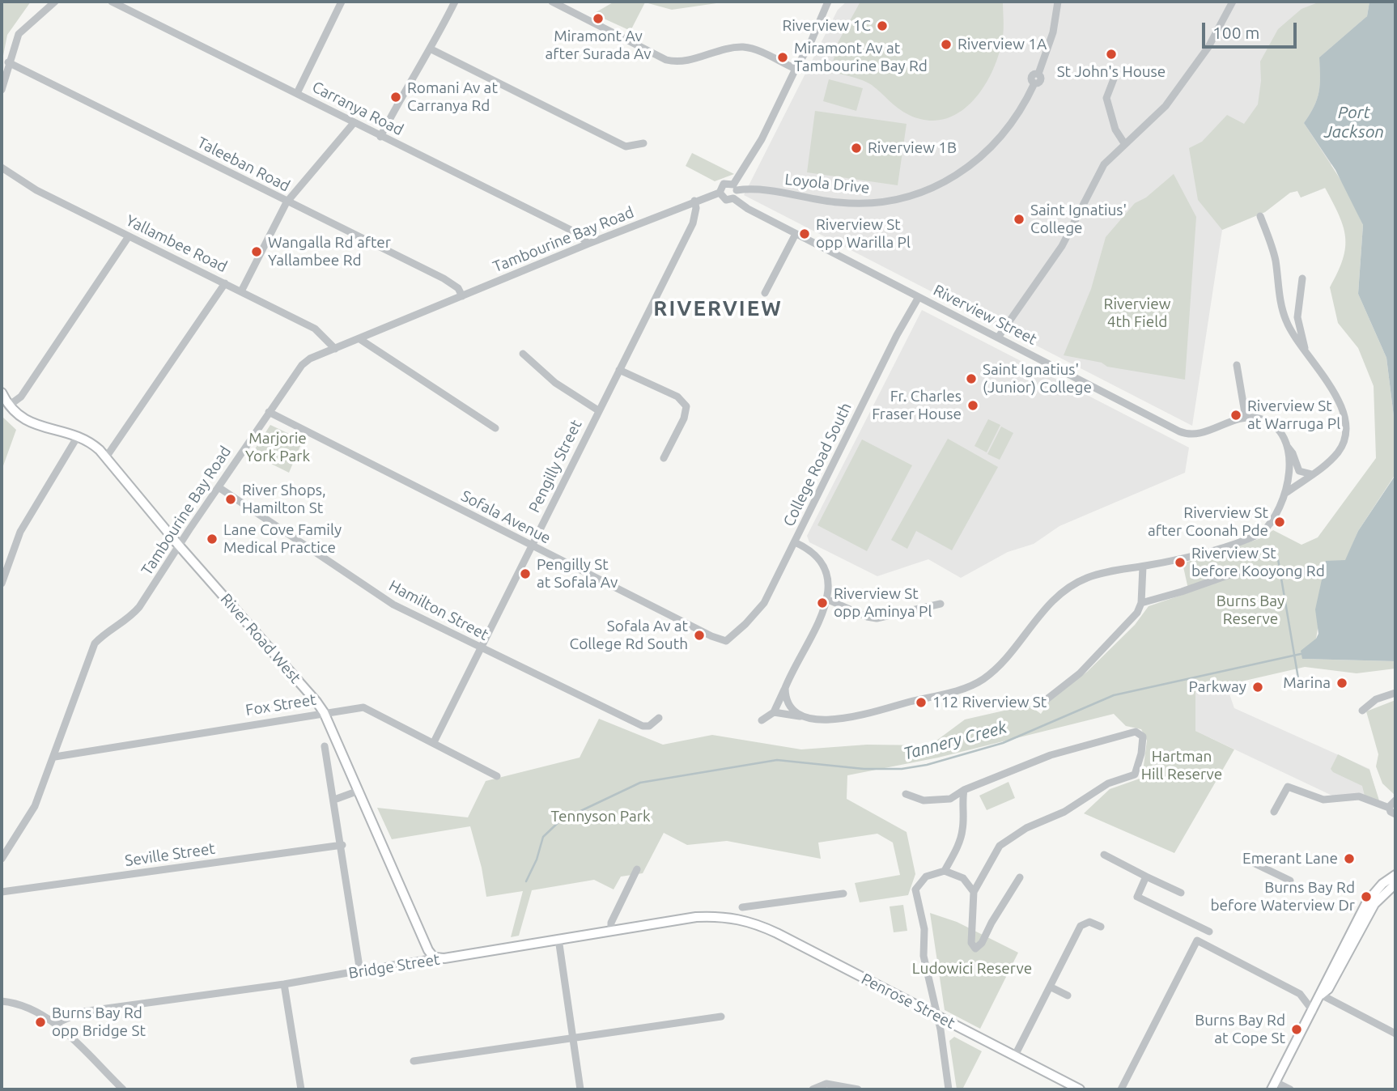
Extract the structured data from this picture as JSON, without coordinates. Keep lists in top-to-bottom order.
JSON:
{
  "streets": {
    "main road": ["River Road West", "Bridge Street", "Penrose Street"],
    "street": [
      "Carranya Road",
      "Taleeban Road",
      "Loyola Drive",
      "Tambourine Bay Road",
      "Yallambee Road",
      "Riverview Street",
      "College Road South",
      "Pengilly Street",
      "Sofala Avenue",
      "Hamilton Street",
      "Fox Street",
      "Seville Street"
    ]
  },
  "crossings": [
    ["Carranya Road", "Tambourine Bay Road"],
    ["Taleeban Road", "Tambourine Bay Road"],
    ["Loyola Drive", "Tambourine Bay Road"],
    ["Loyola Drive", "Riverview Street"],
    ["Tambourine Bay Road", "Yallambee Road"],
    ["Tambourine Bay Road", "Riverview Street"],
    ["Tambourine Bay Road", "Pengilly Street"],
    ["Tambourine Bay Road", "Sofala Avenue"],
    ["Tambourine Bay Road", "Hamilton Street"],
    ["Tambourine Bay Road", "River Road West"],
    ["Tambourine Bay Road", "Fox Street"],
    ["Riverview Street", "College Road South"],
    ["College Road South", "Sofala Avenue"],
    ["Pengilly Street", "Sofala Avenue"],
    ["Pengilly Street", "Hamilton Street"],
    ["Pengilly Street", "Fox Street"],
    ["River Road West", "Fox Street"],
    ["River Road West", "Bridge Street"],
    ["Bridge Street", "Penrose Street"]
  ],
  "districts": ["RIVERVIEW"],
  "water": ["Port Jackson", "Tannery Creek"],
  "parks": [
    "Riverview 4th Field",
    "Marjorie York Park",
    "Burns Bay Reserve",
    "Hartman Hill Reserve",
    "Tennyson Park",
    "Ludowici Reserve"
  ],
  "places": [
    "Miramont Av after Surada Av",
    "Riverview 1C",
    "Riverview 1A",
    "St John's House",
    "Miramont Av at Tambourine Bay Rd",
    "Romani Av at Carranya Rd",
    "Riverview 1B",
    "Saint Ignatius' College",
    "Riverview St opp Warilla Pl",
    "Wangalla Rd after Yallambee Rd",
    "Saint Ignatius' (Junior) College",
    "Fr. Charles Fraser House",
    "Riverview St at Warruga Pl",
    "River Shops, Hamilton St",
    "Riverview St after Coonah Pde",
    "Lane Cove Family Medical Practice",
    "Riverview St before Kooyong Rd",
    "Pengilly St at Sofala Av",
    "Riverview St opp Aminya Pl",
    "Sofala Av at College Rd South",
    "Marina",
    "Parkway",
    "112 Riverview St",
    "Emerant Lane",
    "Burns Bay Rd before Waterview Dr",
    "Burns Bay Rd opp Bridge St",
    "Burns Bay Rd at Cope St"
  ],
  "scale_bar": "100 m"
}
